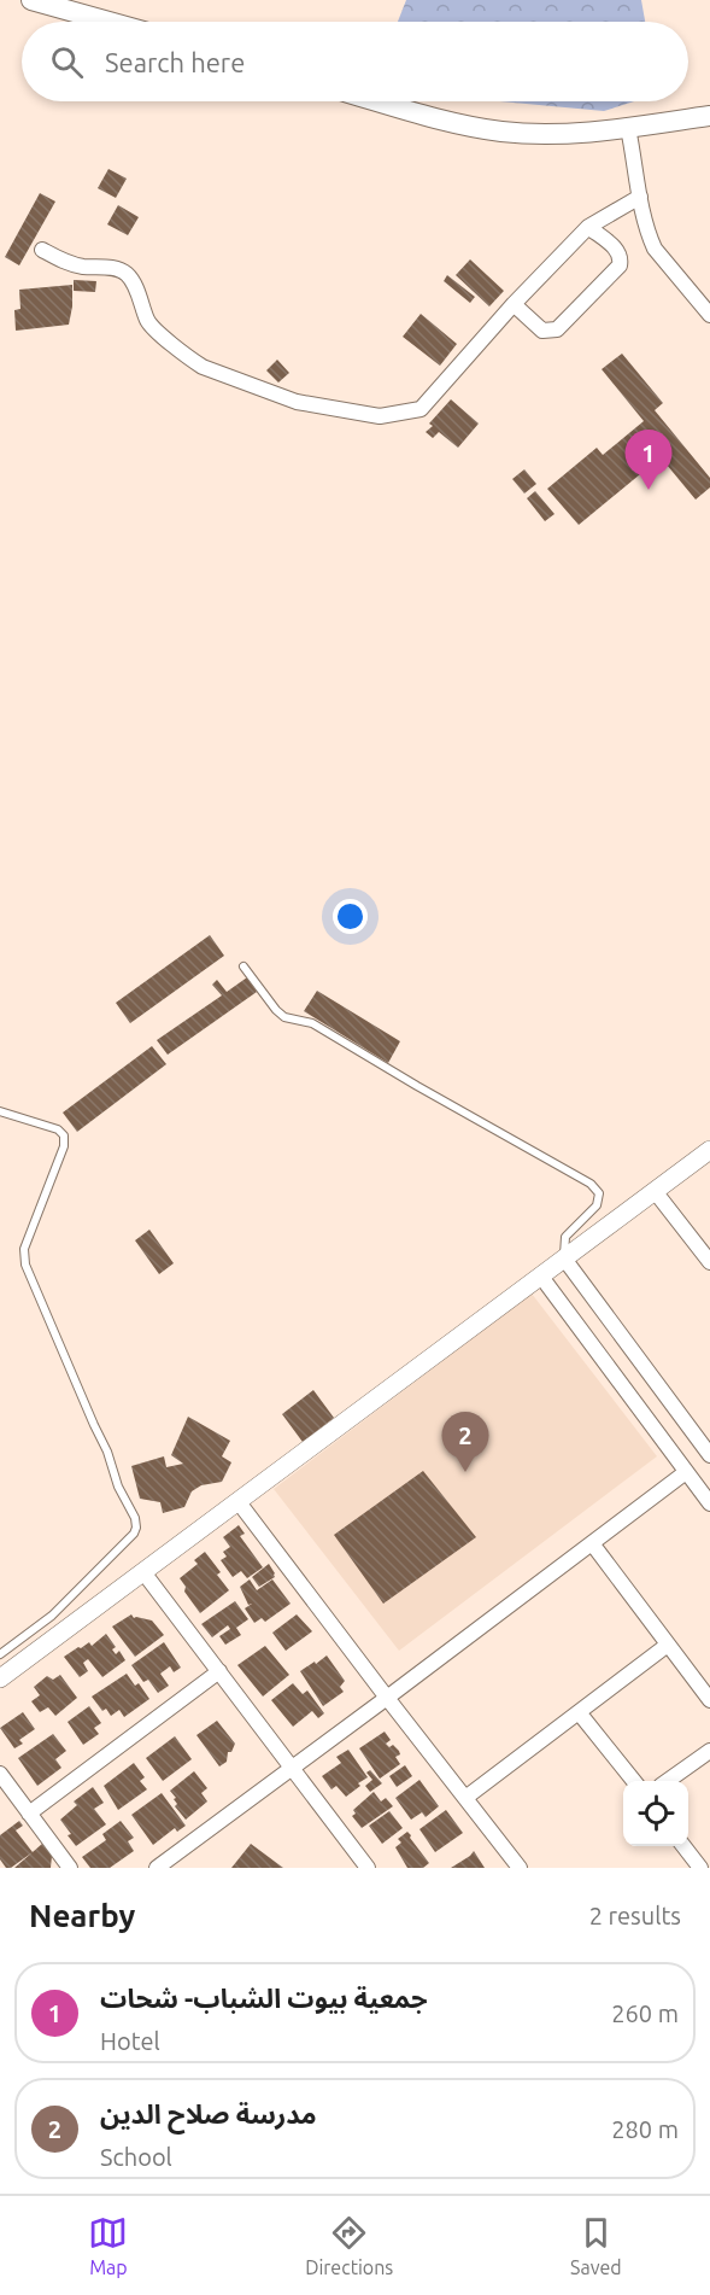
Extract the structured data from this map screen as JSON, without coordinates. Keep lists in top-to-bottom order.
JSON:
{
  "page": {
    "search": "Search here",
    "pins": ["1", "2"],
    "heading": ["Nearby", "2 results"],
    "list": [
      {
        "mark": "1",
        "name": "جمعية بيوت الشباب- شحات",
        "note": "Hotel",
        "value": "260 m"
      },
      {
        "mark": "2",
        "name": "مدرسة صلاح الدين",
        "note": "School",
        "value": "280 m"
      }
    ],
    "nav": ["Map", "Directions", "Saved"]
  }
}
